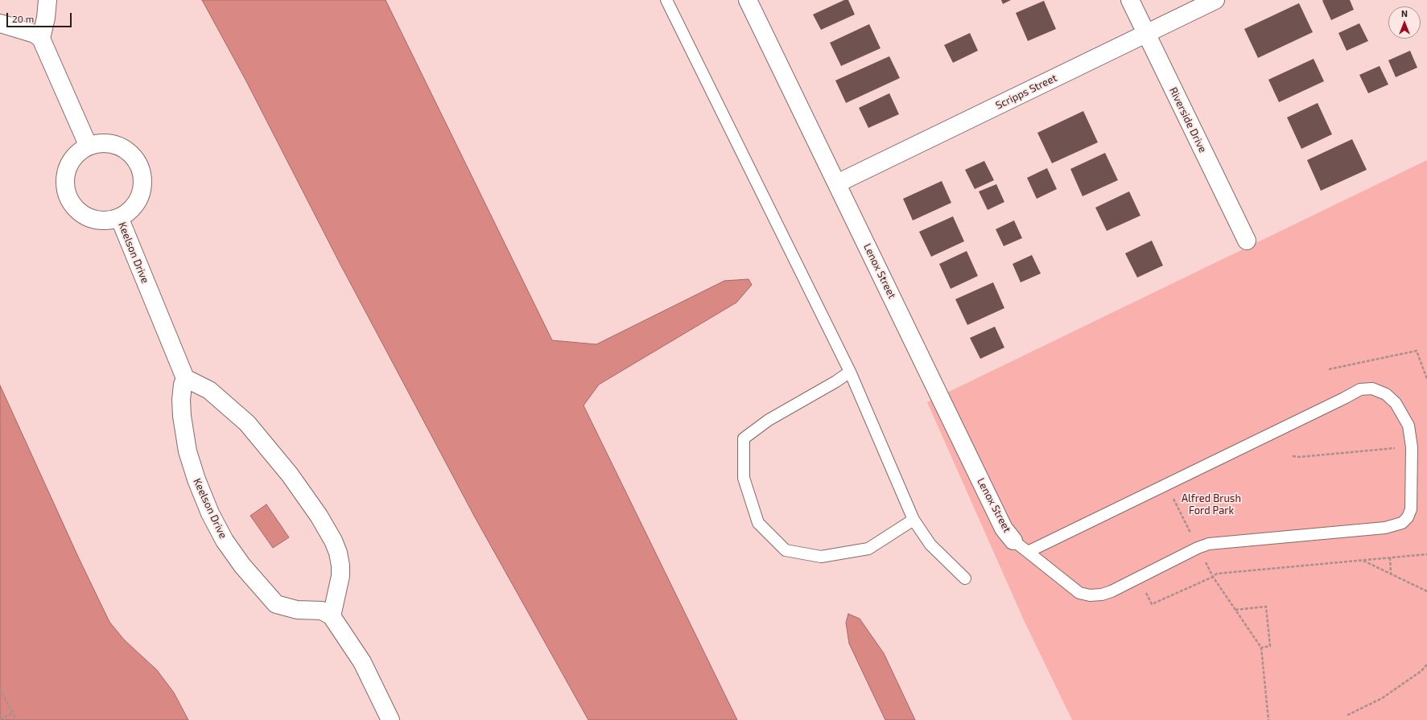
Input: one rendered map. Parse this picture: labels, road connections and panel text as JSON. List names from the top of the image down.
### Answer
{
  "streets": {
    "street": [
      "Scripps Street",
      "Riverside Drive",
      "Keelson Drive",
      "Lenox Street"
    ]
  },
  "crossings": [
    ["Scripps Street", "Riverside Drive"],
    ["Scripps Street", "Lenox Street"]
  ],
  "parks": ["Alfred Brush Ford Park"],
  "scale_bar": "20 m",
  "north": "top"
}
